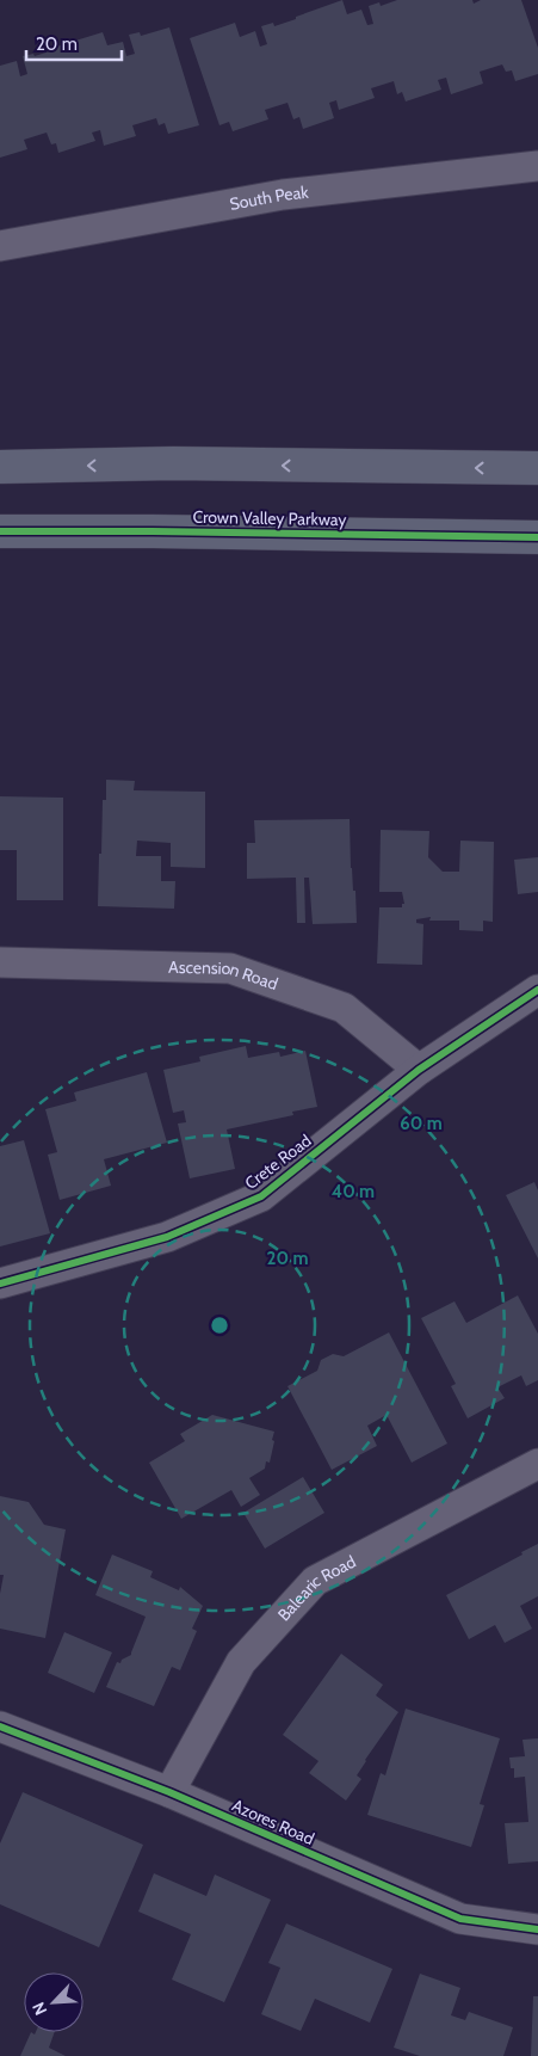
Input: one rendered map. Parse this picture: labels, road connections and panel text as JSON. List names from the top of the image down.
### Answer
{
  "streets": {
    "main road": ["Crown Valley Parkway"],
    "street": [
      "South Peak",
      "Ascension Road",
      "Crete Road",
      "Balearic Road",
      "Azores Road"
    ]
  },
  "crossings": [
    ["Ascension Road", "Crete Road"],
    ["Balearic Road", "Azores Road"]
  ],
  "scale_bar": "20 m",
  "north": "bottom left",
  "rings": ["60 m", "40 m", "20 m"]
}
